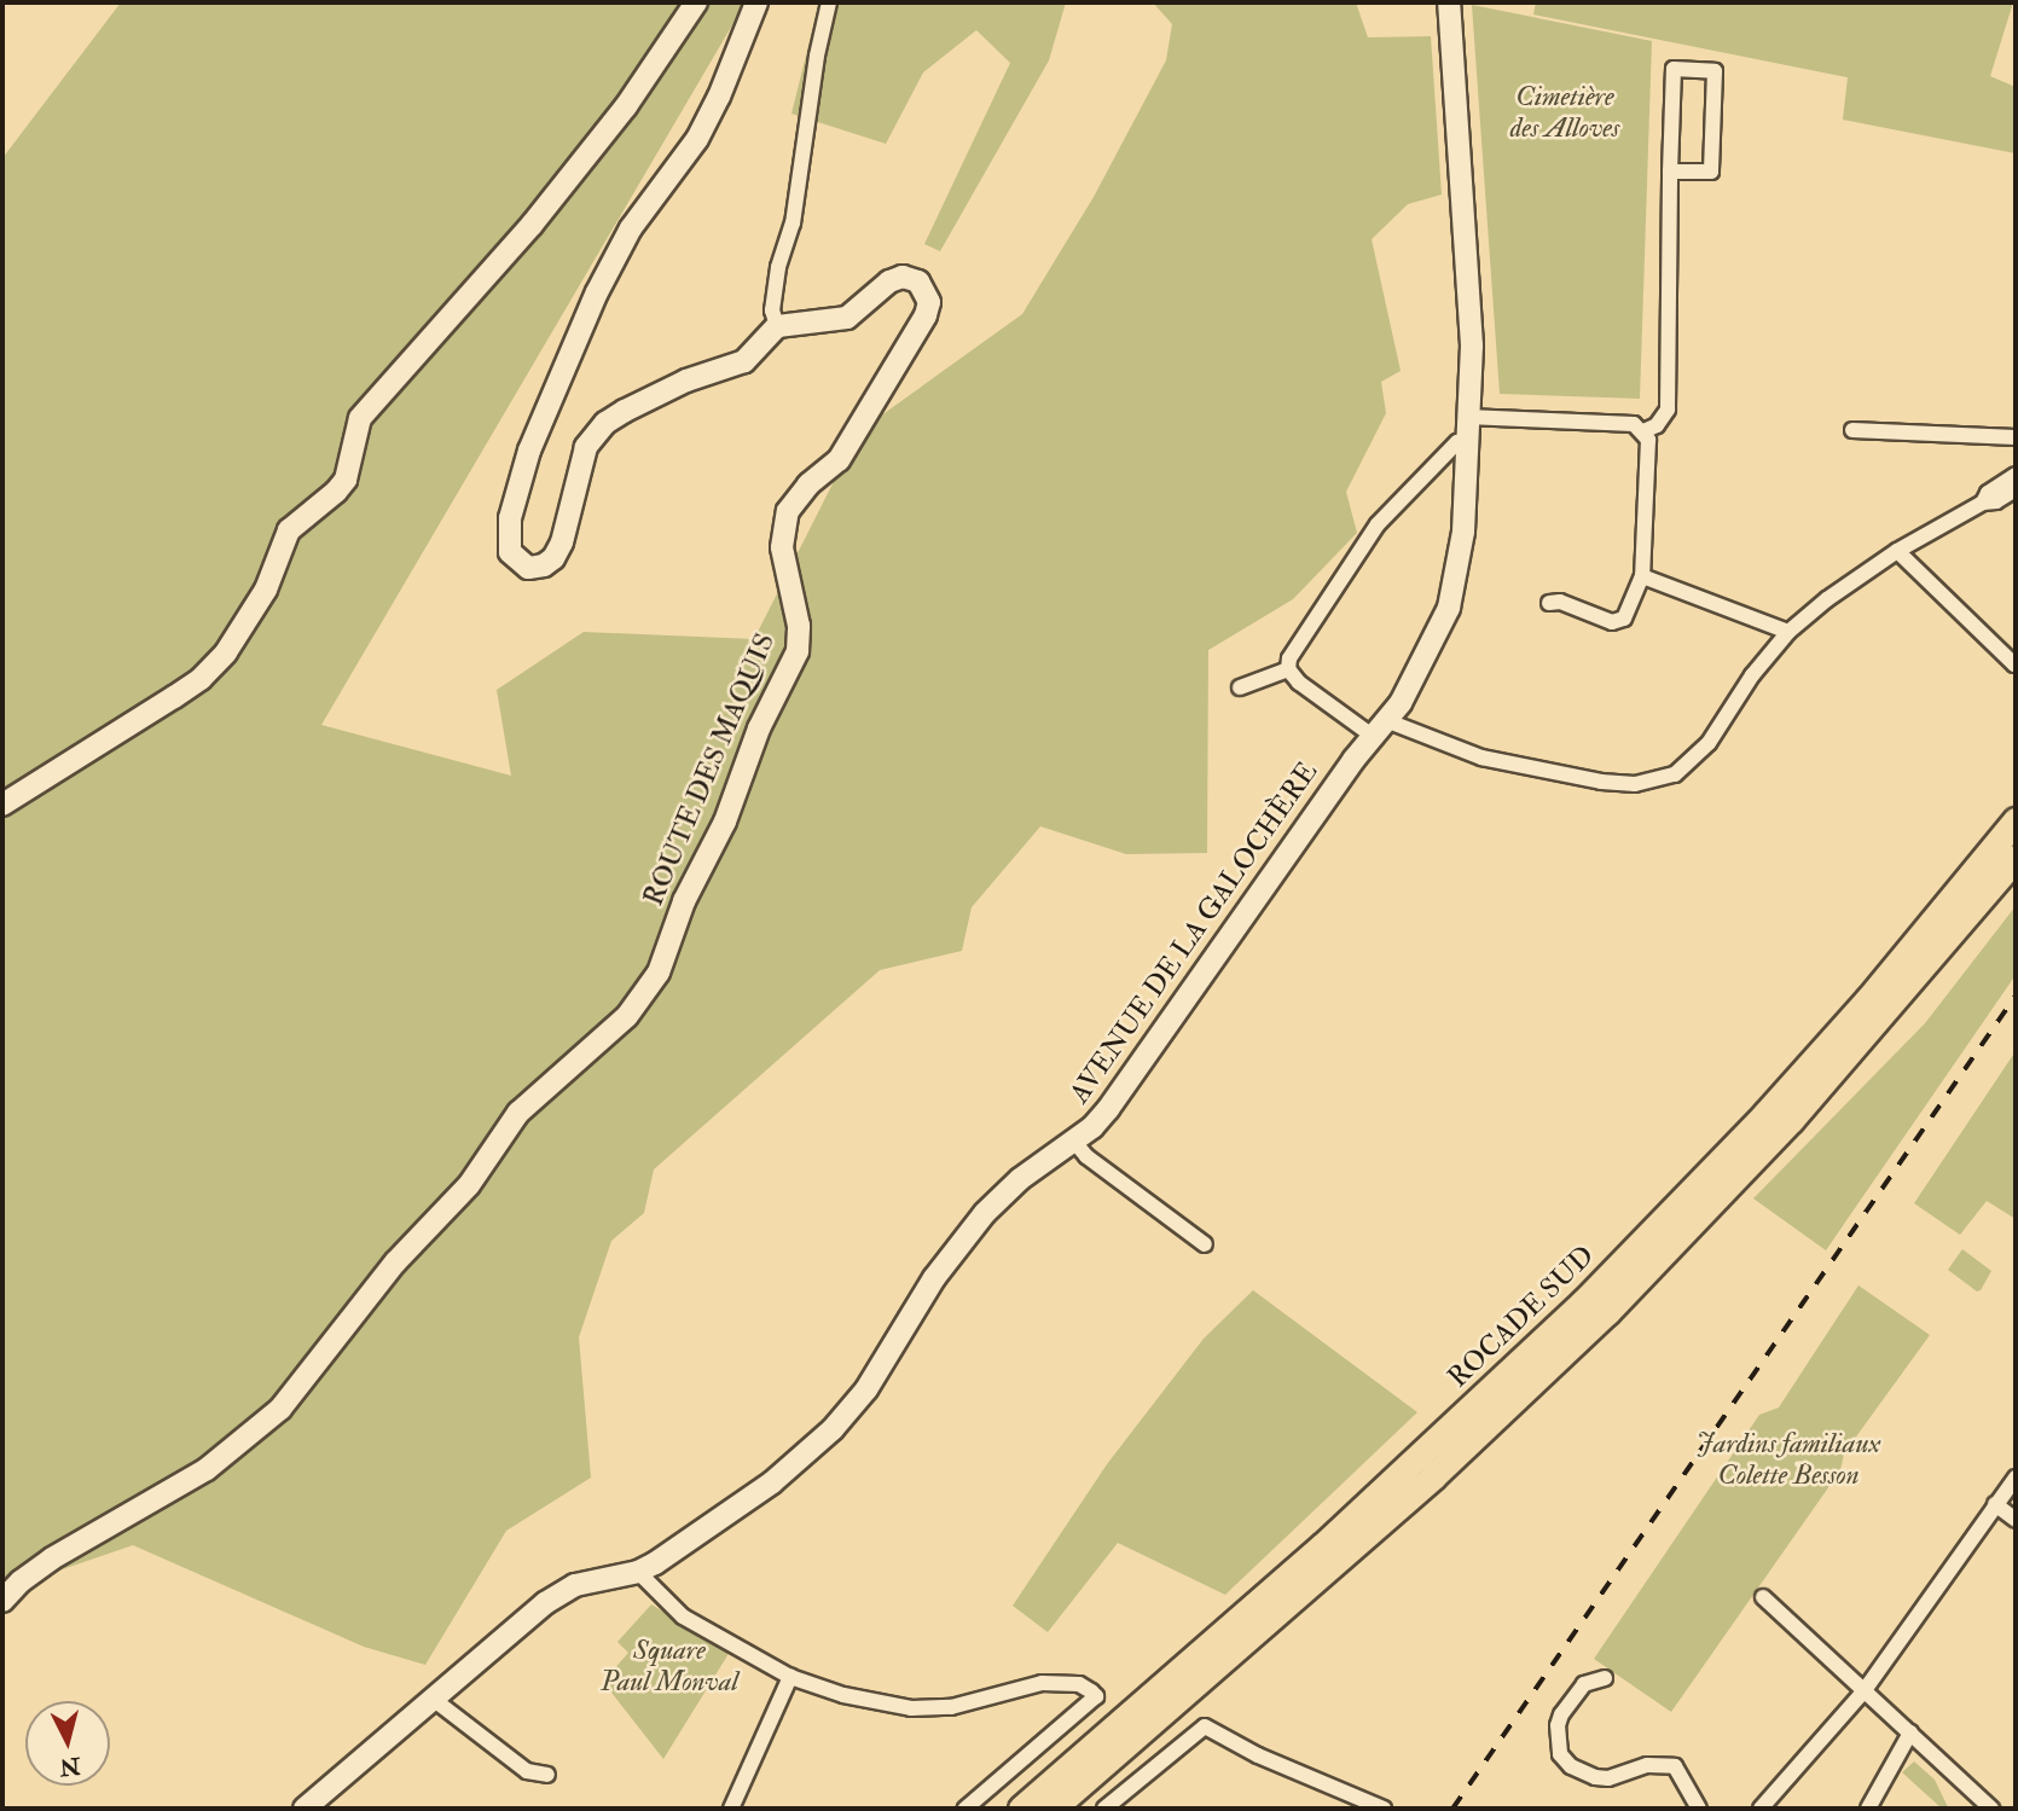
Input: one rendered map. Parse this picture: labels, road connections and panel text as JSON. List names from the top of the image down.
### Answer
{
  "streets": {
    "highway": ["ROCADE SUD"],
    "street": ["ROUTE DES MAQUIS", "AVENUE DE LA GALOCHÈRE"]
  },
  "parks": ["Cimetière des Alloves", "Jardins familiaux Colette Besson", "Square Paul Monval"],
  "north": "bottom"
}
